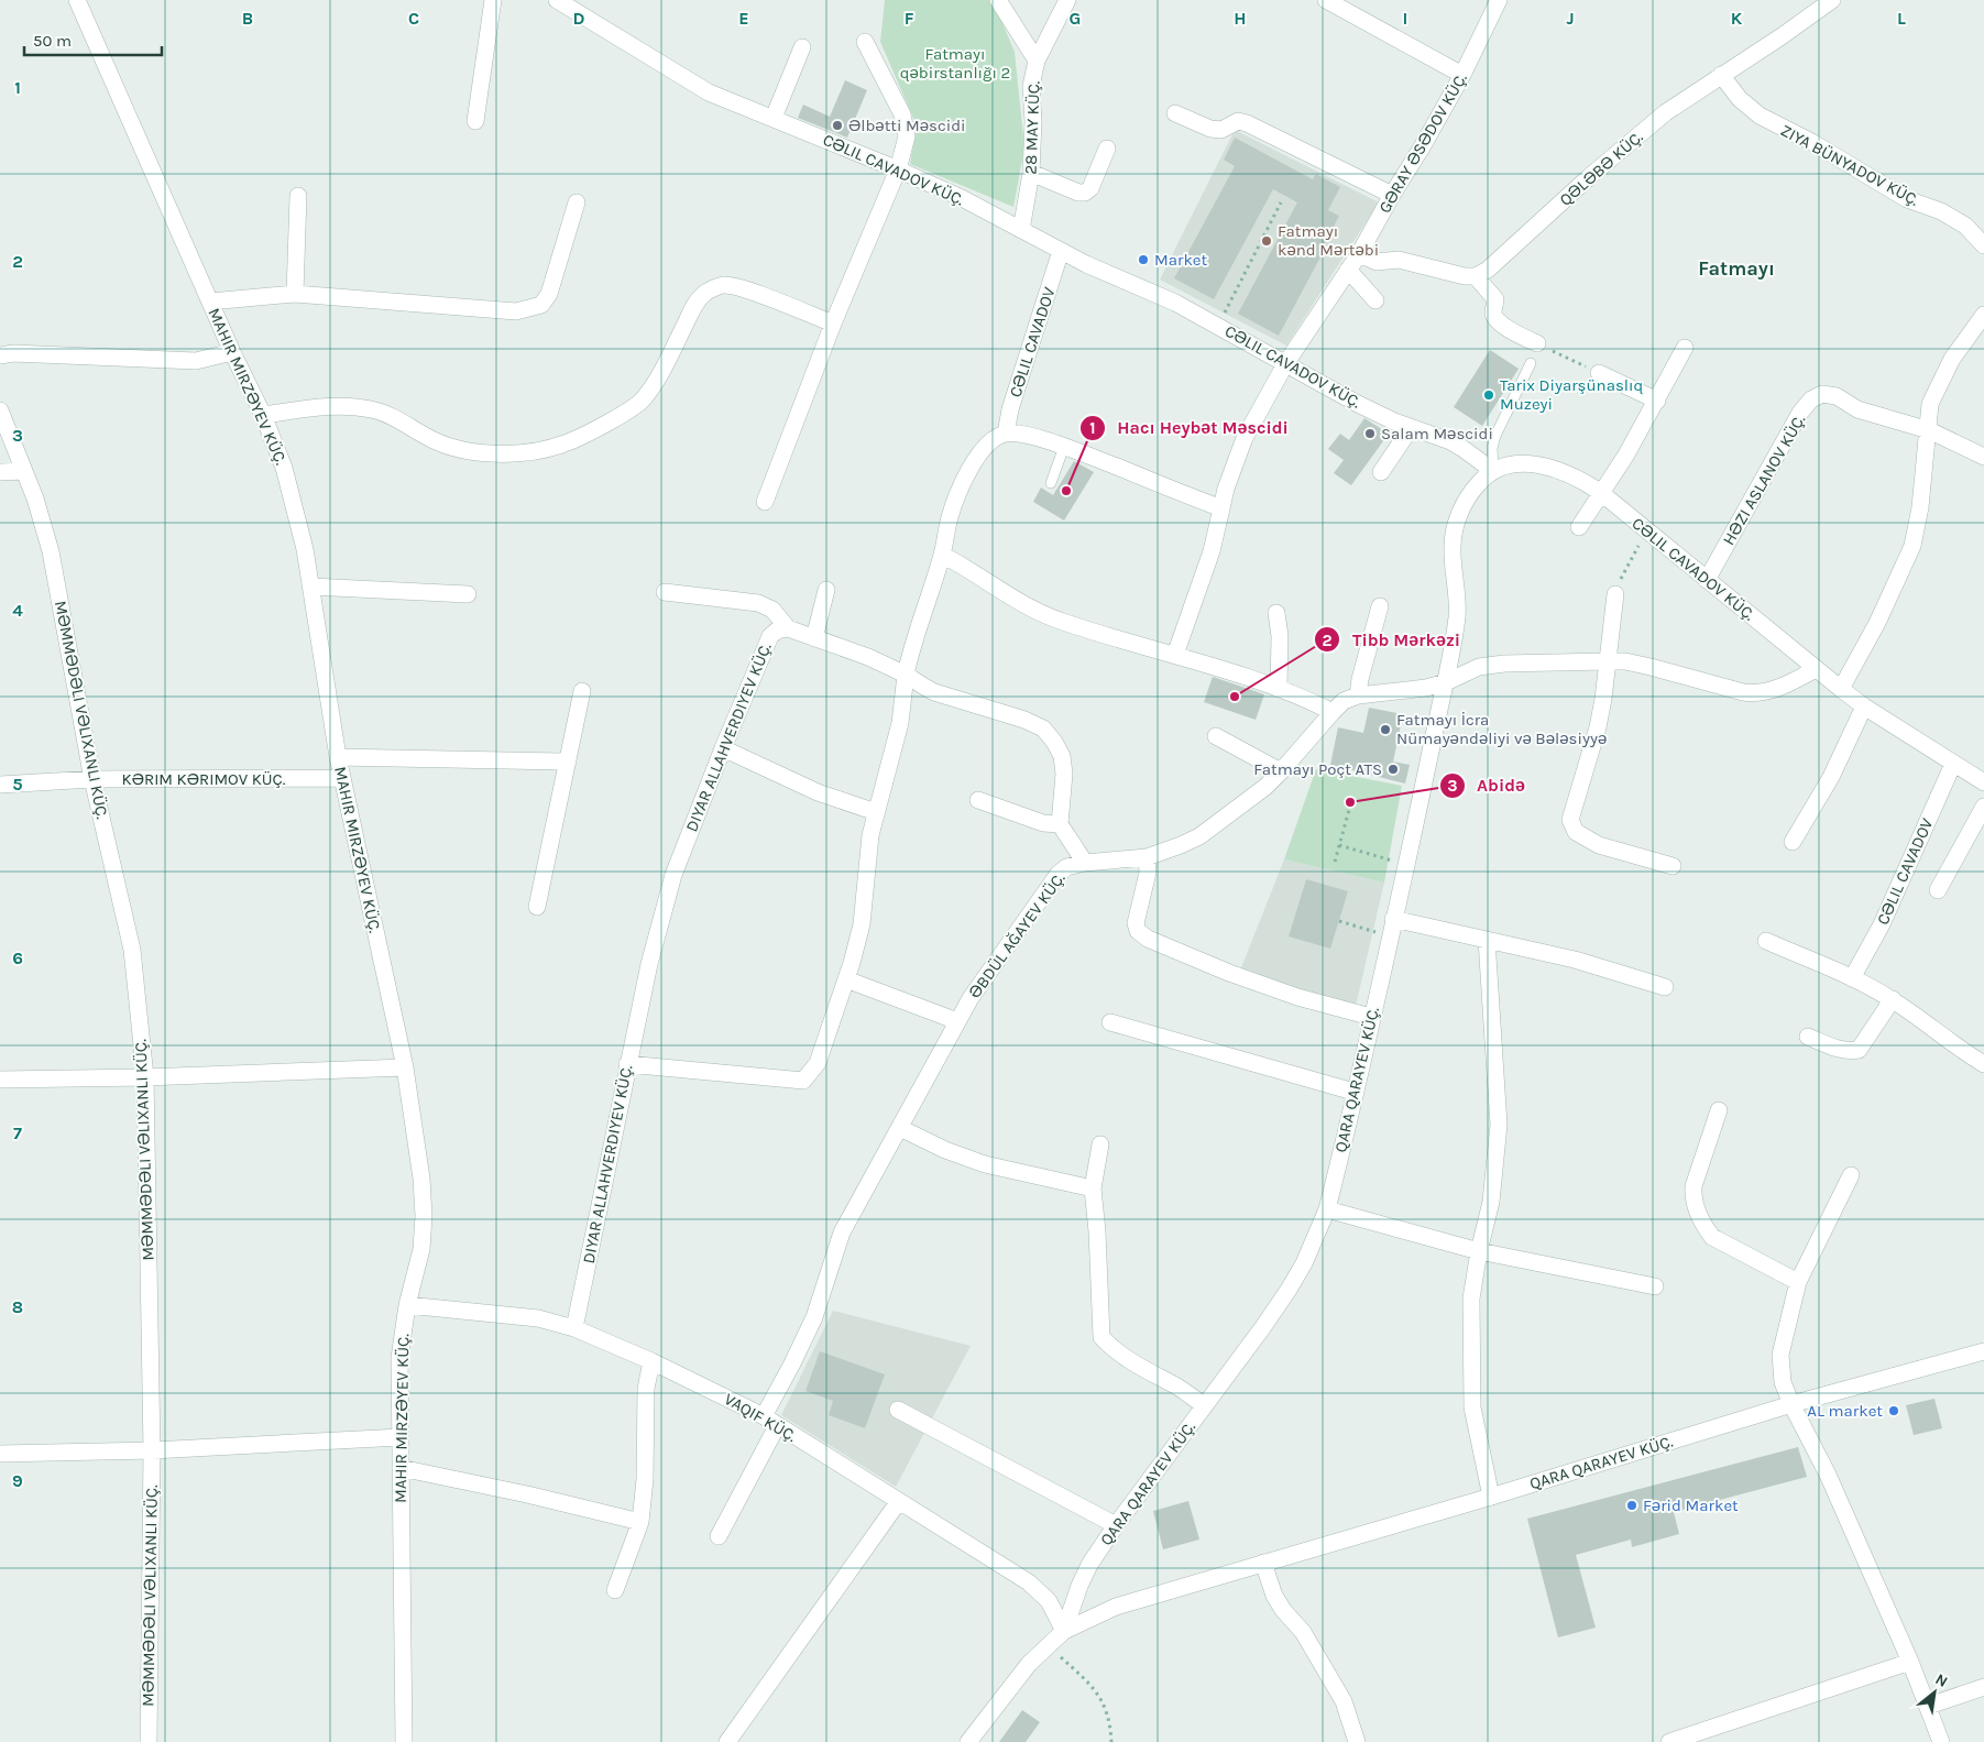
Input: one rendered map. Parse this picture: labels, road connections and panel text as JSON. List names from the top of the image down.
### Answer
{
  "streets": {
    "street": [
      "28 MAY KÜÇ.",
      "GƏRAY ƏSƏDOV KÜÇ.",
      "ZIYA BÜNYADOV KÜÇ.",
      "QƏLƏBƏ KÜÇ.",
      "CƏLIL CAVADOV KÜÇ.",
      "CƏLIL CAVADOV",
      "MAHIR MIRZƏYEV KÜÇ.",
      "HƏZI ASLANOV KÜÇ.",
      "DIYAR ALLAHVERDIYEV KÜÇ.",
      "KƏRIM KƏRIMOV KÜÇ.",
      "ƏBDÜL AĞAYEV KÜÇ.",
      "QARA QARAYEV KÜÇ.",
      "VAQIF KÜÇ."
    ]
  },
  "crossings": [
    ["28 MAY KÜÇ.", "CƏLIL CAVADOV KÜÇ."],
    ["GƏRAY ƏSƏDOV KÜÇ.", "CƏLIL CAVADOV KÜÇ."],
    ["ZIYA BÜNYADOV KÜÇ.", "QƏLƏBƏ KÜÇ."],
    ["CƏLIL CAVADOV KÜÇ.", "CƏLIL CAVADOV"],
    ["CƏLIL CAVADOV KÜÇ.", "HƏZI ASLANOV KÜÇ."],
    ["CƏLIL CAVADOV KÜÇ.", "ƏBDÜL AĞAYEV KÜÇ."],
    ["CƏLIL CAVADOV KÜÇ.", "QARA QARAYEV KÜÇ."],
    ["MAHIR MIRZƏYEV KÜÇ.", "KƏRIM KƏRIMOV KÜÇ."],
    ["MAHIR MIRZƏYEV KÜÇ.", "VAQIF KÜÇ."],
    ["DIYAR ALLAHVERDIYEV KÜÇ.", "VAQIF KÜÇ."],
    ["ƏBDÜL AĞAYEV KÜÇ.", "QARA QARAYEV KÜÇ."],
    ["ƏBDÜL AĞAYEV KÜÇ.", "VAQIF KÜÇ."],
    ["QARA QARAYEV KÜÇ.", "VAQIF KÜÇ."]
  ],
  "districts": ["Fatmayı"],
  "parks": ["Fatmayı qəbirstanlığı 2"],
  "places": [
    "Əlbətti Məscidi",
    "Fatmayı kənd Mərtəbi",
    "Market",
    "Tarix Diyarşünaslıq Muzeyi",
    "Salam Məscidi",
    "Hacı Heybət Məscidi",
    "Tibb Mərkəzi",
    "Fatmayı İcra Nümayəndəliyi və Bələsiyyə",
    "Fatmayı Poçt ATS",
    "Abidə",
    "AL market",
    "Fərid Market"
  ],
  "scale_bar": "50 m",
  "north": "top right",
  "grid": {
    "columns": [
      "B",
      "C",
      "D",
      "E",
      "F",
      "G",
      "H",
      "I",
      "J",
      "K",
      "L"
    ],
    "rows": [
      "1",
      "2",
      "3",
      "4",
      "5",
      "6",
      "7",
      "8",
      "9"
    ]
  }
}
